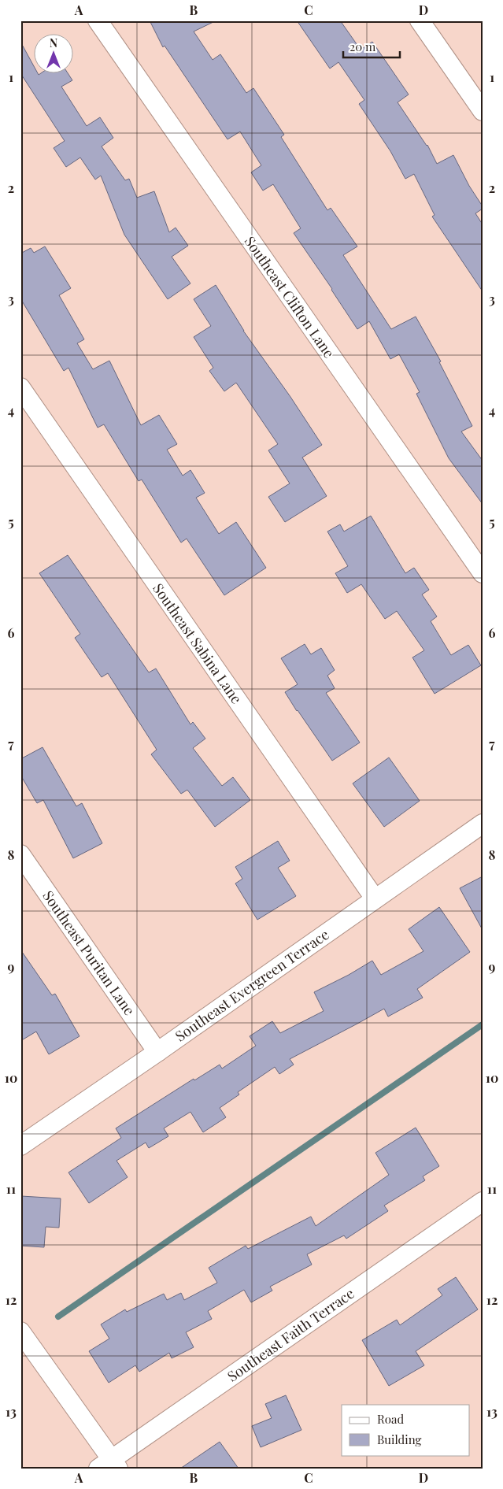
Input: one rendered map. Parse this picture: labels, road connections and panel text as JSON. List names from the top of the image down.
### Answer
{
  "streets": {
    "street": [
      "Southeast Clifton Lane",
      "Southeast Sabina Lane",
      "Southeast Puritan Lane",
      "Southeast Evergreen Terrace",
      "Southeast Faith Terrace"
    ]
  },
  "crossings": [
    ["Southeast Sabina Lane", "Southeast Evergreen Terrace"],
    ["Southeast Puritan Lane", "Southeast Evergreen Terrace"]
  ],
  "legend": ["Road", "Building"],
  "scale_bar": "20 m",
  "north": "top",
  "grid": {
    "columns": [
      "A",
      "B",
      "C",
      "D"
    ],
    "rows": [
      "1",
      "2",
      "3",
      "4",
      "5",
      "6",
      "7",
      "8",
      "9",
      "10",
      "11",
      "12",
      "13"
    ]
  }
}
